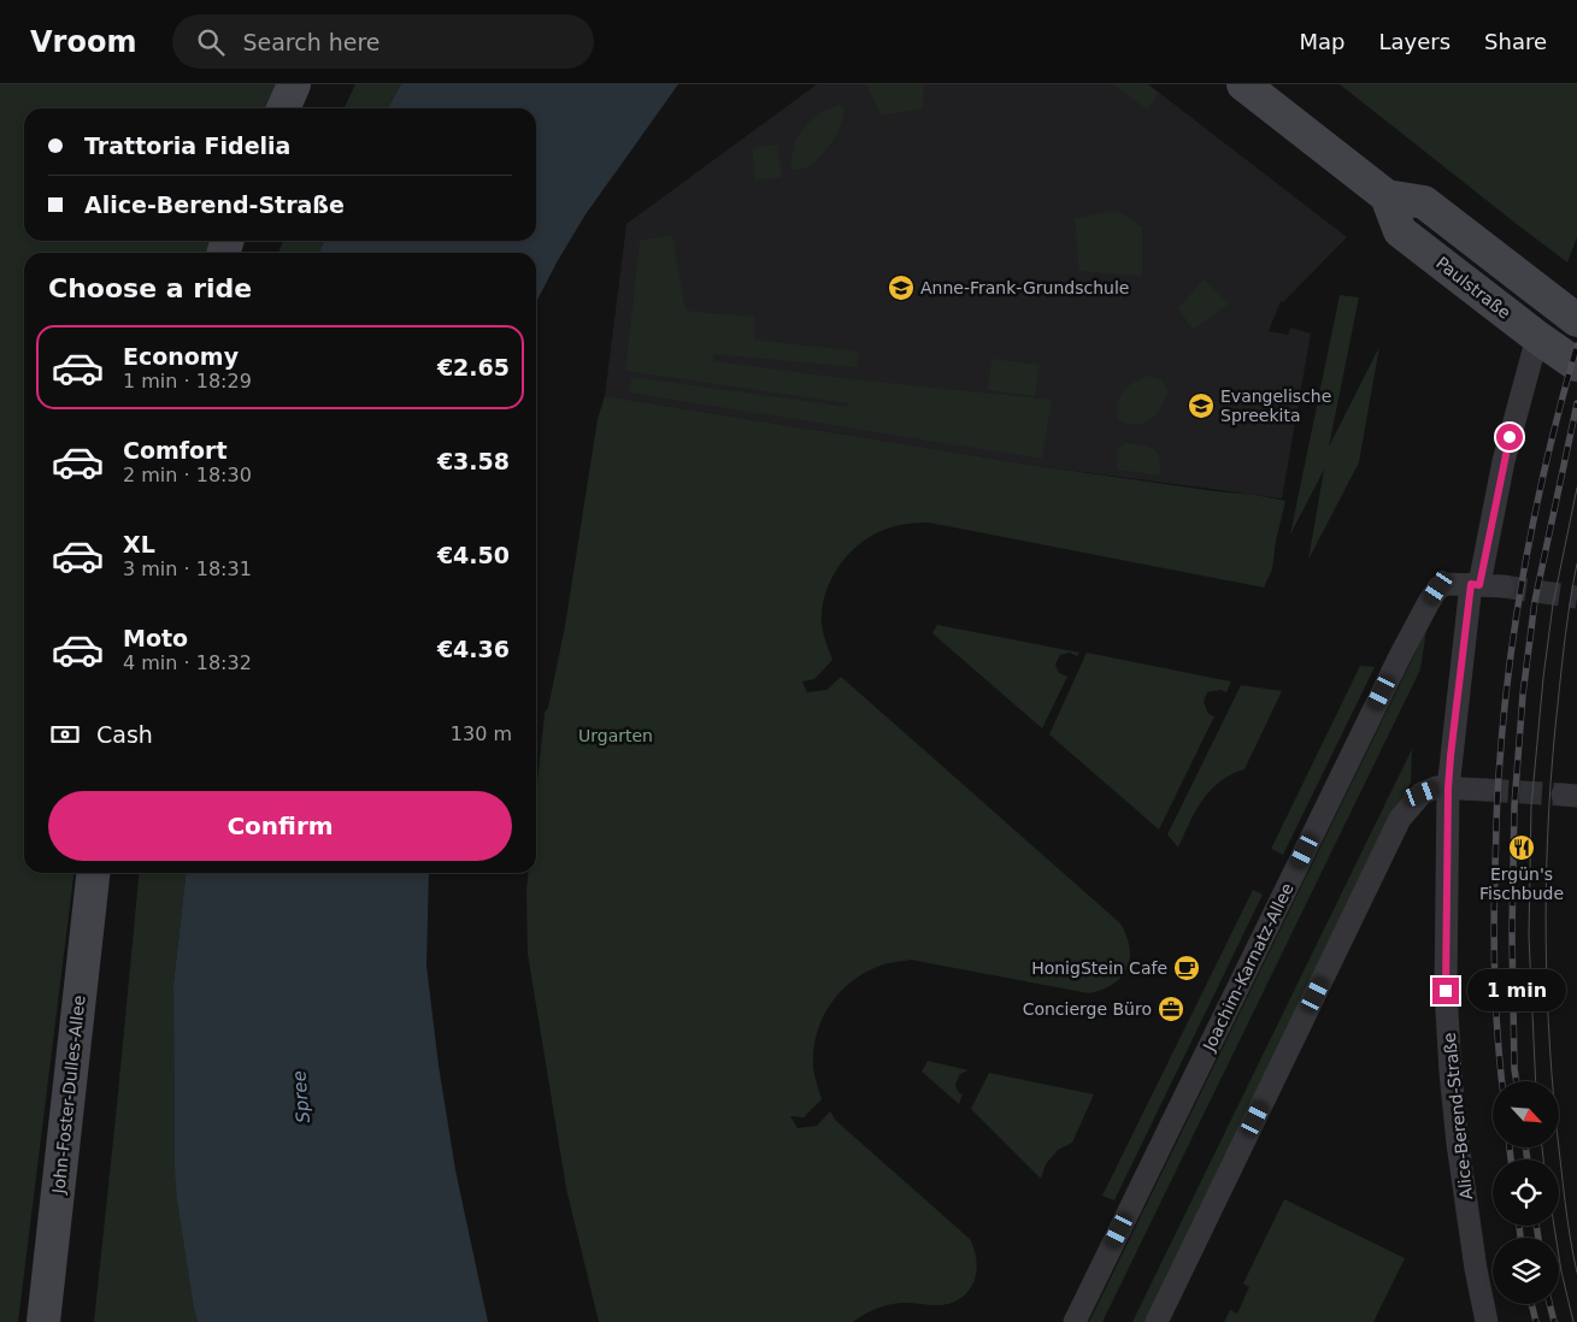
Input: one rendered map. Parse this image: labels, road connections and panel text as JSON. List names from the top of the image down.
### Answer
{
  "streets": {
    "street": [
      "Paulstraße",
      "Joachim-Karnatz-Allee",
      "John-Foster-Dulles-Allee",
      "Alice-Berend-Straße"
    ]
  },
  "crossings": [
    ["Joachim-Karnatz-Allee", "Alice-Berend-Straße"]
  ],
  "water": ["Spree"],
  "parks": ["Urgarten"],
  "places": {
    "school or university": ["Anne-Frank-Grundschule", "Evangelische Spreekita"],
    "restaurant": ["Ergün's Fischbude"],
    "cafe": ["HonigStein Cafe"],
    "office": ["Concierge Büro"]
  },
  "north": "bottom right",
  "page": {
    "header": "Vroom",
    "search": "Search here",
    "nav": ["Map", "Layers", "Share"],
    "banner": ["Trattoria Fidelia", "Alice-Berend-Straße"],
    "heading": "Choose a ride",
    "list": [
      {
        "name": "Economy",
        "note": "1 min · 18:29",
        "value": "€2.65"
      },
      {
        "name": "Comfort",
        "note": "2 min · 18:30",
        "value": "€3.58"
      },
      {
        "name": "XL",
        "note": "3 min · 18:31",
        "value": "€4.50"
      },
      {
        "name": "Moto",
        "note": "4 min · 18:32",
        "value": "€4.36"
      }
    ],
    "pay": ["Cash", "130 m"],
    "buttons": "Confirm",
    "bubble": "1 min"
  }
}
